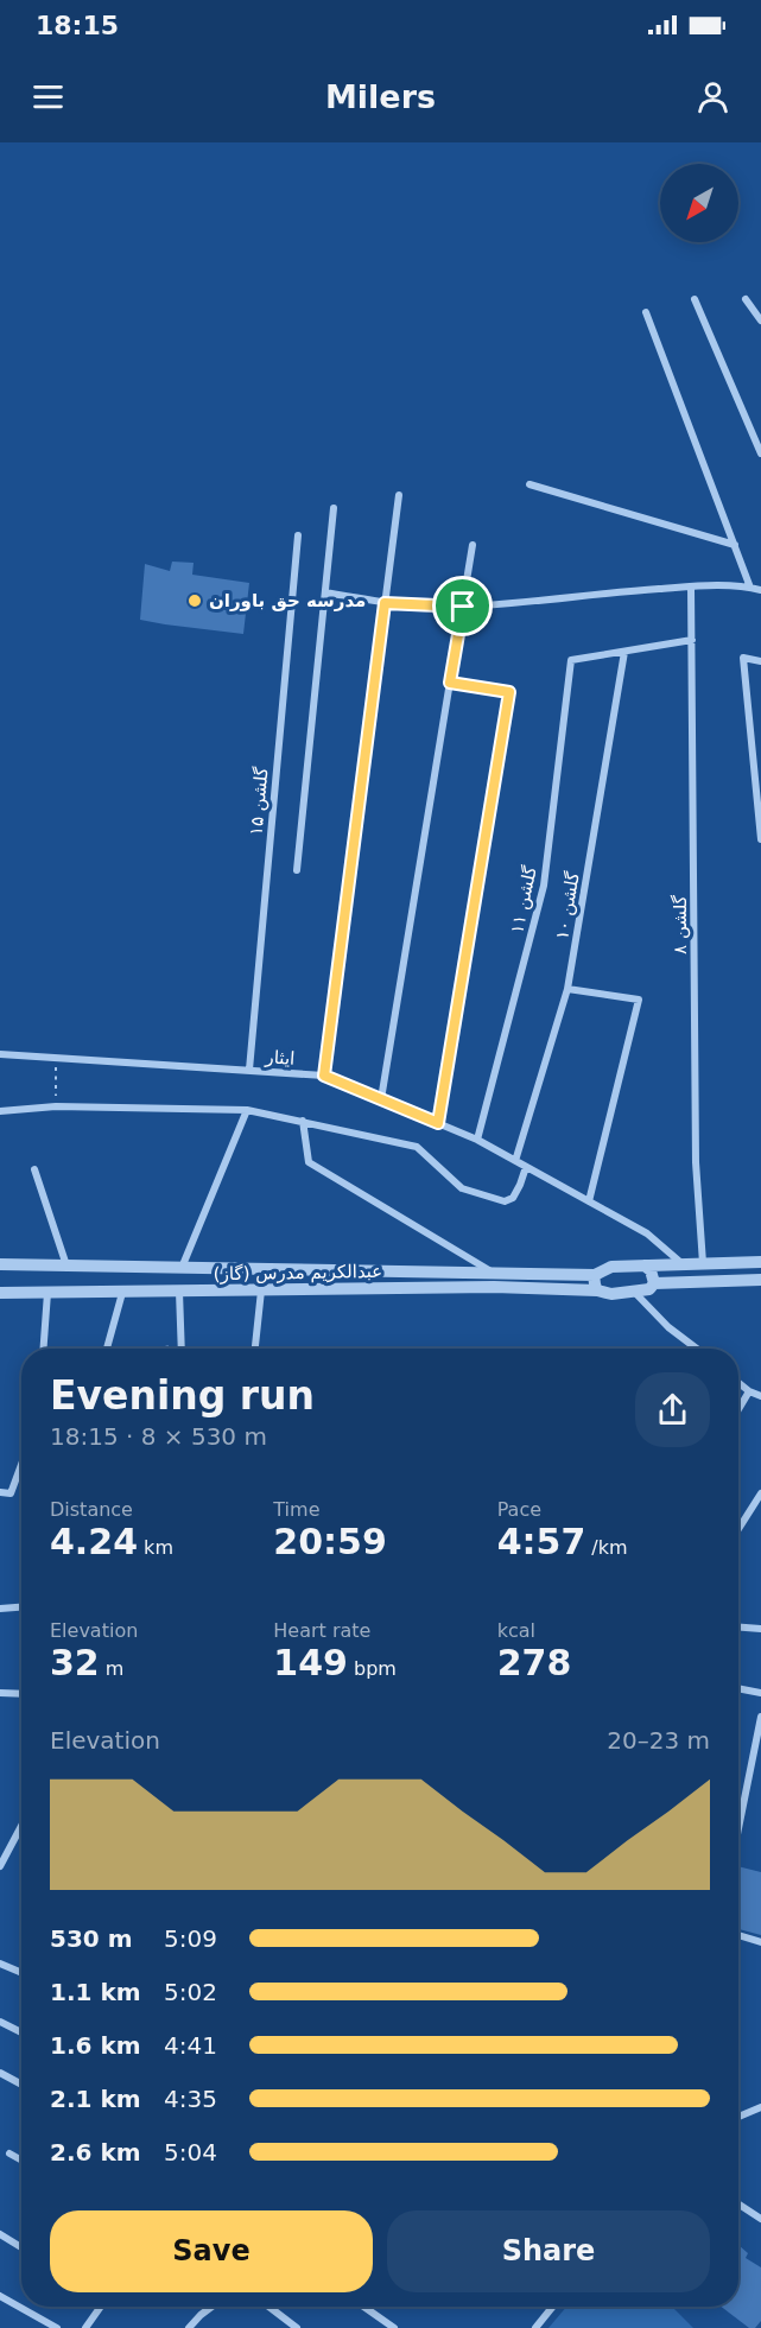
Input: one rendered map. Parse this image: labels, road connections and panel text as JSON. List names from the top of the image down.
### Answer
{
  "streets": {
    "street": [
      "گلشن ۱۵",
      "گلشن ۱۱",
      "گلشن ۱۰",
      "گلشن ۸",
      "ایثار",
      "عبدالکریم مدرس (گاز)"
    ]
  },
  "crossings": [
    ["گلشن ۱۵", "ایثار"],
    ["گلشن ۱۱", "گلشن ۱۰"],
    ["گلشن ۱۱", "ایثار"],
    ["گلشن ۱۰", "ایثار"]
  ],
  "places": ["مدرسه حق باوران"],
  "north": "bottom left",
  "page": {
    "status": "18:15",
    "header": "Milers",
    "heading": ["Evening run", "18:15 · 8 × 530 m"],
    "stats": [
      ["Distance", "4.24 km"],
      ["Time", "20:59"],
      ["Pace", "4:57 /km"],
      ["Elevation", "32 m"],
      ["Heart rate", "149 bpm"],
      ["kcal", "278"]
    ],
    "chart": ["Elevation", "20–23 m"],
    "list": [
      {
        "name": "530 m",
        "note": "5:09"
      },
      {
        "name": "1.1 km",
        "note": "5:02"
      },
      {
        "name": "1.6 km",
        "note": "4:41"
      },
      {
        "name": "2.1 km",
        "note": "4:35"
      },
      {
        "name": "2.6 km",
        "note": "5:04"
      }
    ],
    "buttons": ["Save", "Share"]
  }
}
